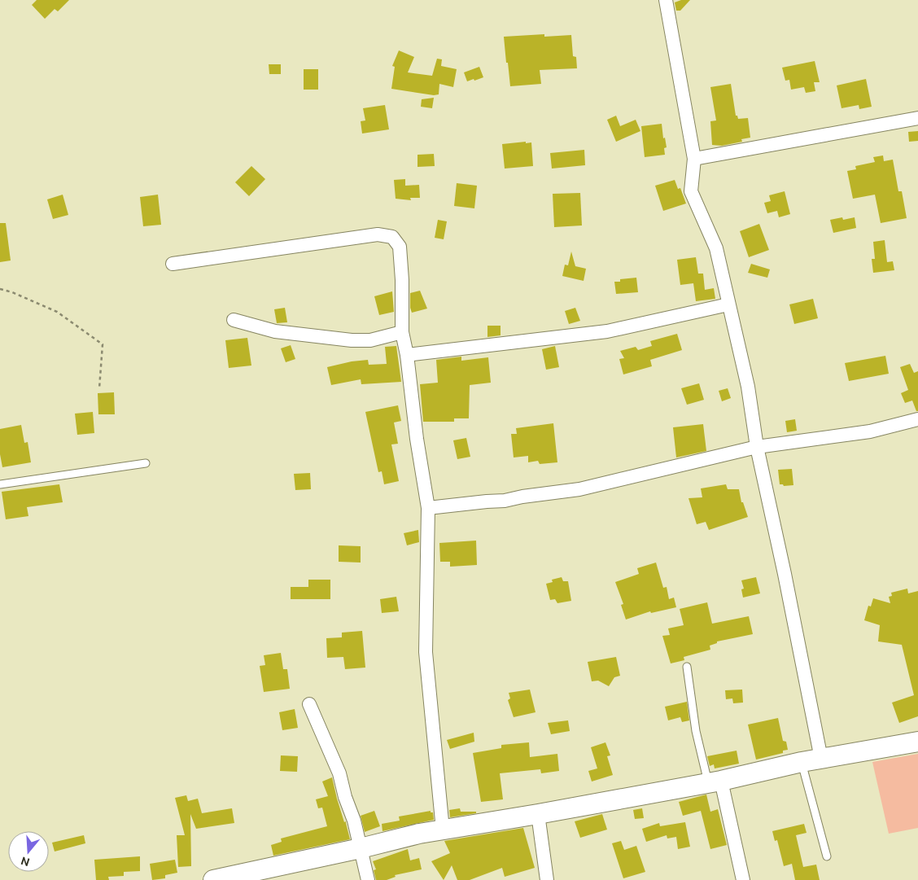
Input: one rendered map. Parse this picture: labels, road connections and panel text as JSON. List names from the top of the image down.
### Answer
{
  "north": "bottom"
}
